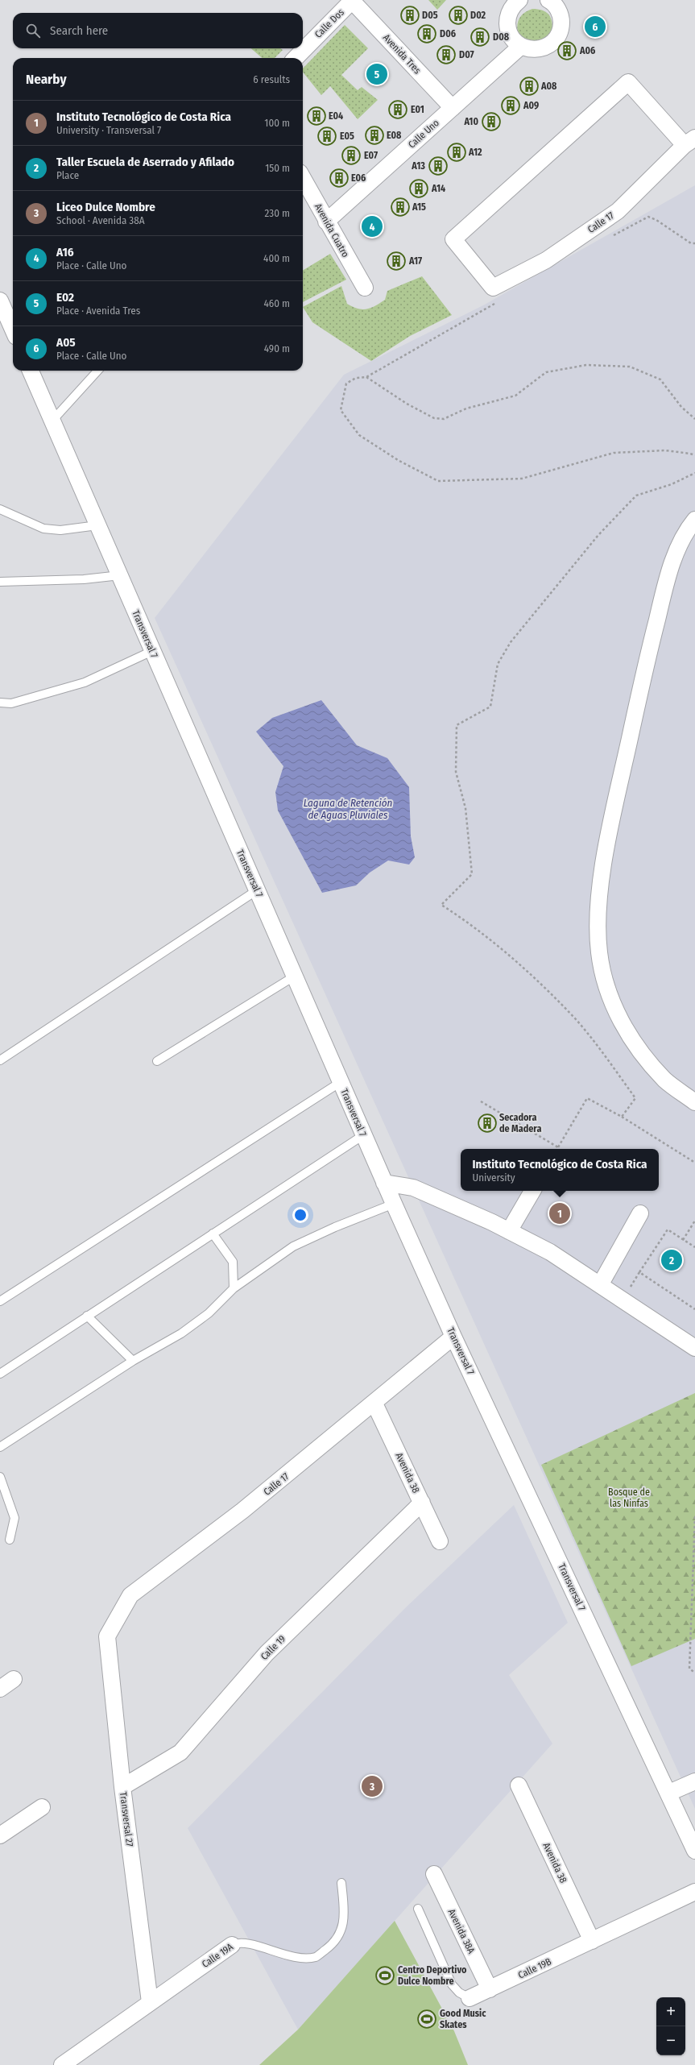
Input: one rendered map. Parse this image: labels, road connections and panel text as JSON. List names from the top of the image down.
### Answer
{
  "streets": {
    "street": [
      "Calle Dos",
      "Avenida Tres",
      "Calle Uno",
      "Calle 17",
      "Avenida Cuatro",
      "Transversal 7",
      "Avenida 38",
      "Calle 19",
      "Transversal 27",
      "Avenida 38A",
      "Calle 19A",
      "Calle 19B"
    ]
  },
  "crossings": [
    ["Calle Dos", "Avenida Tres"],
    ["Avenida Tres", "Calle Uno"],
    ["Calle Uno", "Avenida Cuatro"],
    ["Calle 17", "Transversal 7"],
    ["Calle 17", "Avenida 38"],
    ["Calle 17", "Transversal 27"],
    ["Avenida 38", "Calle 19"],
    ["Avenida 38", "Calle 19B"],
    ["Calle 19", "Transversal 27"],
    ["Transversal 27", "Calle 19A"],
    ["Avenida 38A", "Calle 19B"]
  ],
  "water": ["Laguna de Retención de Aguas Pluviales"],
  "parks": ["Bosque de las Ninfas"],
  "places": {
    "building": [
      "D05",
      "D02",
      "D06",
      "D08",
      "A06",
      "D07",
      "A08",
      "A09",
      "E01",
      "E04",
      "A10",
      "E08",
      "E05",
      "A12",
      "E07",
      "A13",
      "E06",
      "A14",
      "A15",
      "A17",
      "Secadora de Madera"
    ],
    "sports": ["Centro Deportivo Dulce Nombre", "Good Music Skates"]
  },
  "page": {
    "search": "Search here",
    "pins": [
      "6",
      "5",
      "4",
      "1",
      "2",
      "3"
    ],
    "heading": ["Nearby", "6 results"],
    "list": [
      {
        "mark": "1",
        "name": "Instituto Tecnológico de Costa Rica",
        "note": "University · Transversal 7",
        "value": "100 m"
      },
      {
        "mark": "2",
        "name": "Taller Escuela de Aserrado y Afilado",
        "note": "Place",
        "value": "150 m"
      },
      {
        "mark": "3",
        "name": "Liceo Dulce Nombre",
        "note": "School · Avenida 38A",
        "value": "230 m"
      },
      {
        "mark": "4",
        "name": "A16",
        "note": "Place · Calle Uno",
        "value": "400 m"
      },
      {
        "mark": "5",
        "name": "E02",
        "note": "Place · Avenida Tres",
        "value": "460 m"
      },
      {
        "mark": "6",
        "name": "A05",
        "note": "Place · Calle Uno",
        "value": "490 m"
      }
    ],
    "popup": ["Instituto Tecnológico de Costa Rica", "University"],
    "map_buttons": ["+", "−"]
  }
}
